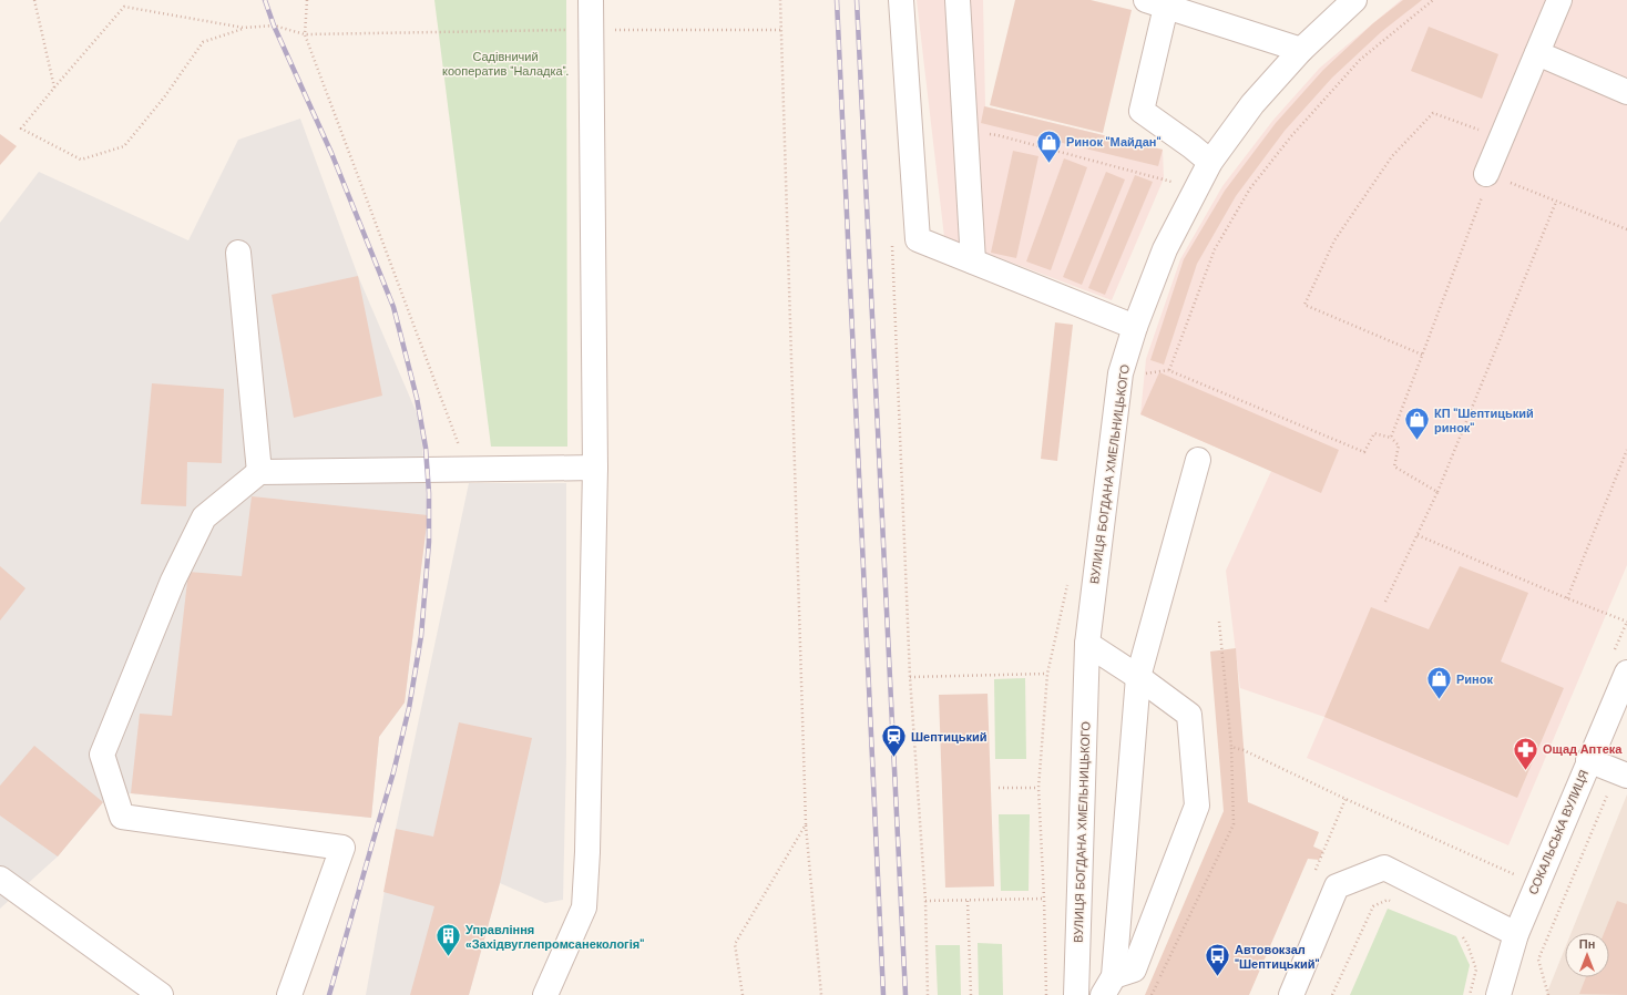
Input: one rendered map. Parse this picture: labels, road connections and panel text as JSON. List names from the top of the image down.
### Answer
{
  "streets": {
    "street": ["ВУЛИЦЯ БОГДАНА ХМЕЛЬНИЦЬКОГО", "СОКАЛЬСЬКА ВУЛИЦЯ"]
  },
  "parks": ["Садівничий кооператив \"Наладка\"."],
  "places": {
    "shop": ["Ринок \"Майдан\"", "КП \"Шептицький ринок\"", "Ринок"],
    "station": ["Шептицький"],
    "pharmacy": ["Ощад Аптека"],
    "building": ["Управління «Західвуглепромсанекологія\""],
    "bus stop": ["Автовокзал \"Шептицький\""]
  },
  "north": "top"
}
